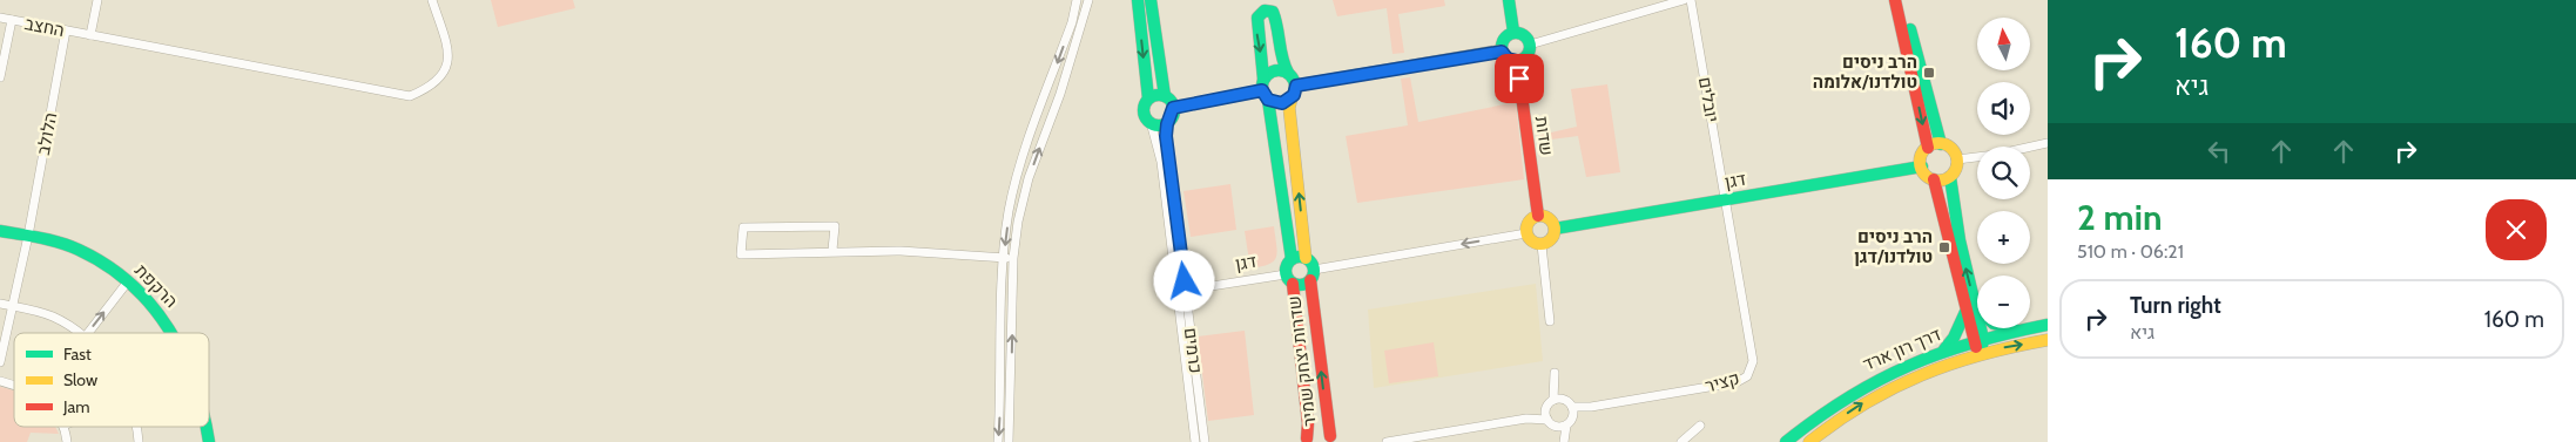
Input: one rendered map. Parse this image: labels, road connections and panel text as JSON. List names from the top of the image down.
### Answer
{
  "streets": {
    "street": [
      "החצב",
      "יובלים",
      "הלולב",
      "שדות",
      "דגן",
      "הרקפת",
      "דרך רון ארד",
      "כרמים",
      "שדרות יצחק שמיר",
      "קציר"
    ]
  },
  "crossings": [
    ["החצב", "הלולב"],
    ["יובלים", "דגן"],
    ["יובלים", "קציר"],
    ["הלולב", "הרקפת"],
    ["שדות", "דגן"],
    ["דגן", "כרמים"],
    ["דגן", "שדרות יצחק שמיר"],
    ["דגן", "קציר"]
  ],
  "places": {
    "transit": ["הרב ניסים טולדנו/אלומה", "הרב ניסים טולדנו/דגן"]
  },
  "legend": ["Fast", "Slow", "Jam"],
  "north": "top",
  "page": {
    "turn": ["160 m", "גיא"],
    "map_buttons": ["+", "−"],
    "heading": ["2 min", "510 m · 06:21"],
    "list": [
      {
        "name": "Turn right",
        "note": "גיא",
        "value": "160 m"
      }
    ]
  }
}
